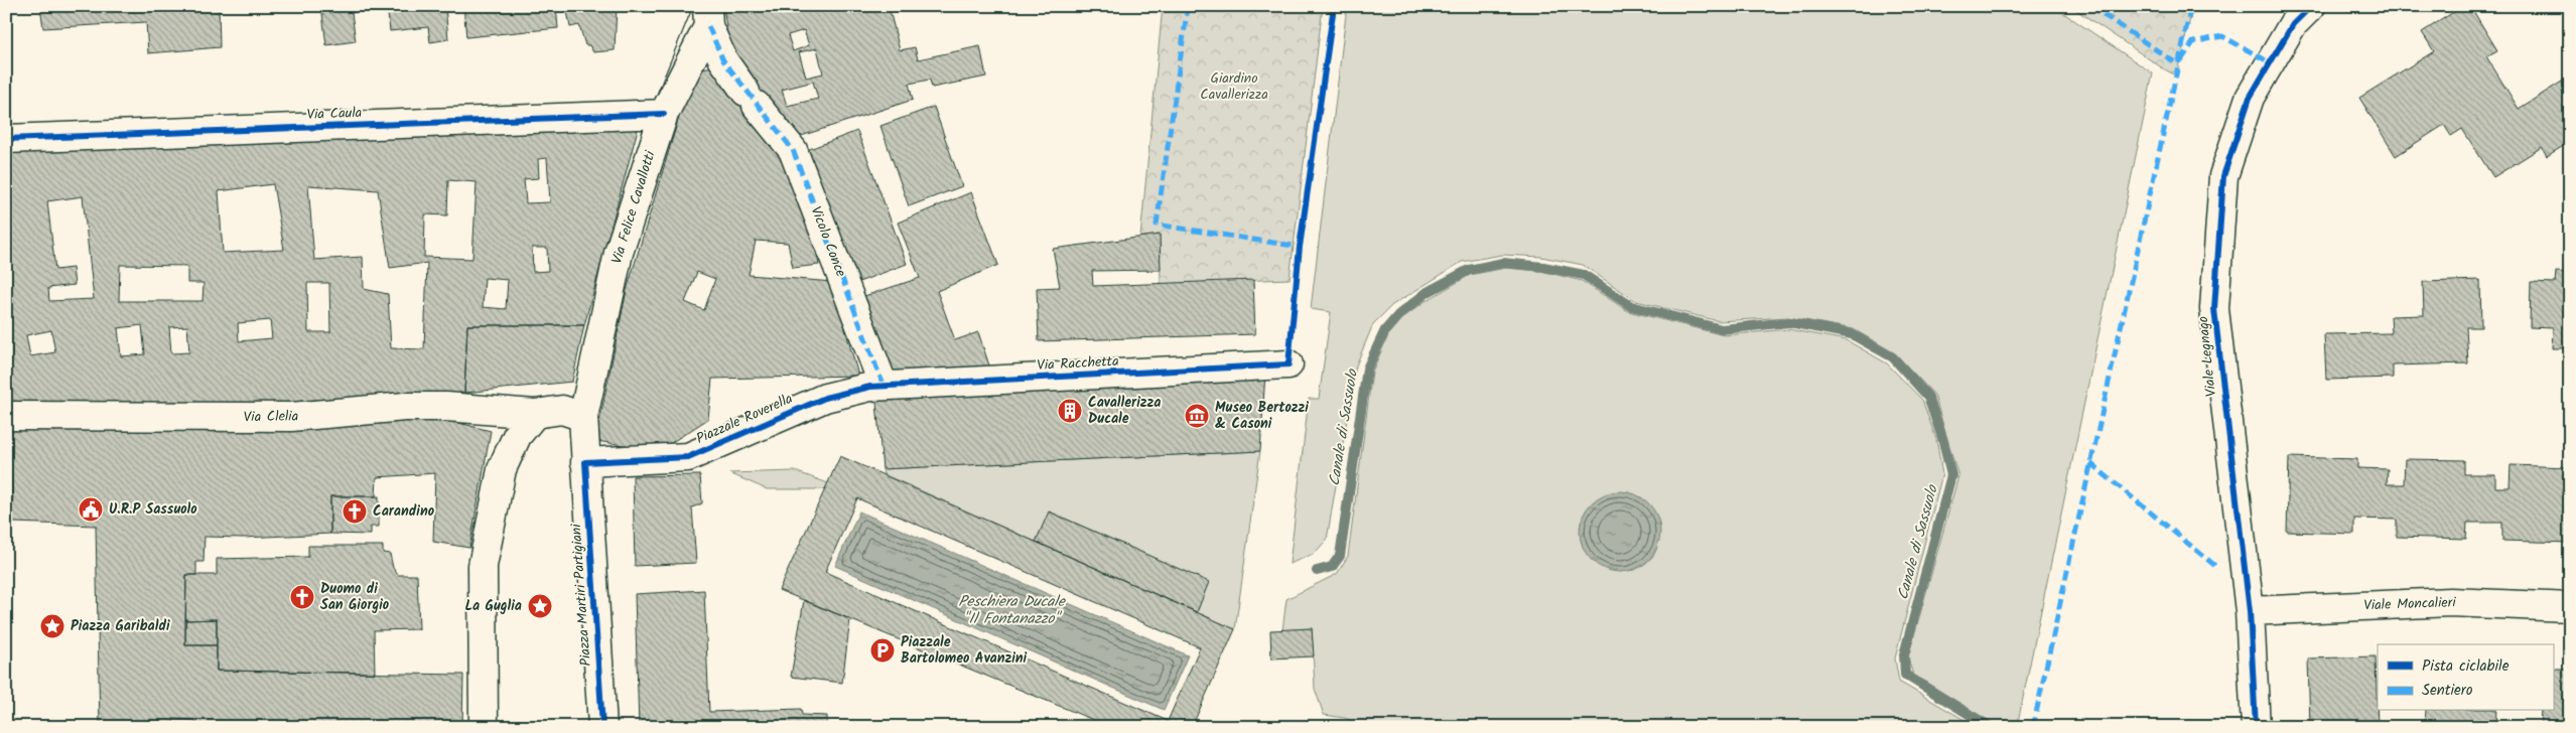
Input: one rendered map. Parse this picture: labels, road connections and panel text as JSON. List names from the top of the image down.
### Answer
{
  "streets": {
    "street": [
      "Via Caula",
      "Via Felice Cavallotti",
      "Vicolo Conce",
      "Viale Legnago",
      "Via Racchetta",
      "Via Clelia",
      "Piazzale Roverella",
      "Piazza Martiri Partigiani",
      "Viale Moncalieri"
    ]
  },
  "crossings": [
    ["Via Caula", "Via Felice Cavallotti"],
    ["Via Felice Cavallotti", "Vicolo Conce"],
    ["Via Felice Cavallotti", "Piazza Martiri Partigiani"],
    ["Vicolo Conce", "Via Racchetta"],
    ["Vicolo Conce", "Piazzale Roverella"],
    ["Viale Legnago", "Viale Moncalieri"],
    ["Via Racchetta", "Piazzale Roverella"],
    ["Piazzale Roverella", "Piazza Martiri Partigiani"]
  ],
  "water": ["Canale di Sassuolo", "Peschiera Ducale \"Il Fontanazzo\""],
  "parks": ["Giardino Cavallerizza"],
  "places": {
    "building": ["Cavallerizza Ducale"],
    "museum": ["Museo Bertozzi & Casoni"],
    "public building": ["U.R.P Sassuolo"],
    "church": ["Carandino", "Duomo di San Giorgio"],
    "place": ["La Guglia", "Piazza Garibaldi"],
    "parking": ["Piazzale Bartolomeo Avanzini"]
  },
  "legend": ["Pista ciclabile", "Sentiero"]
}
